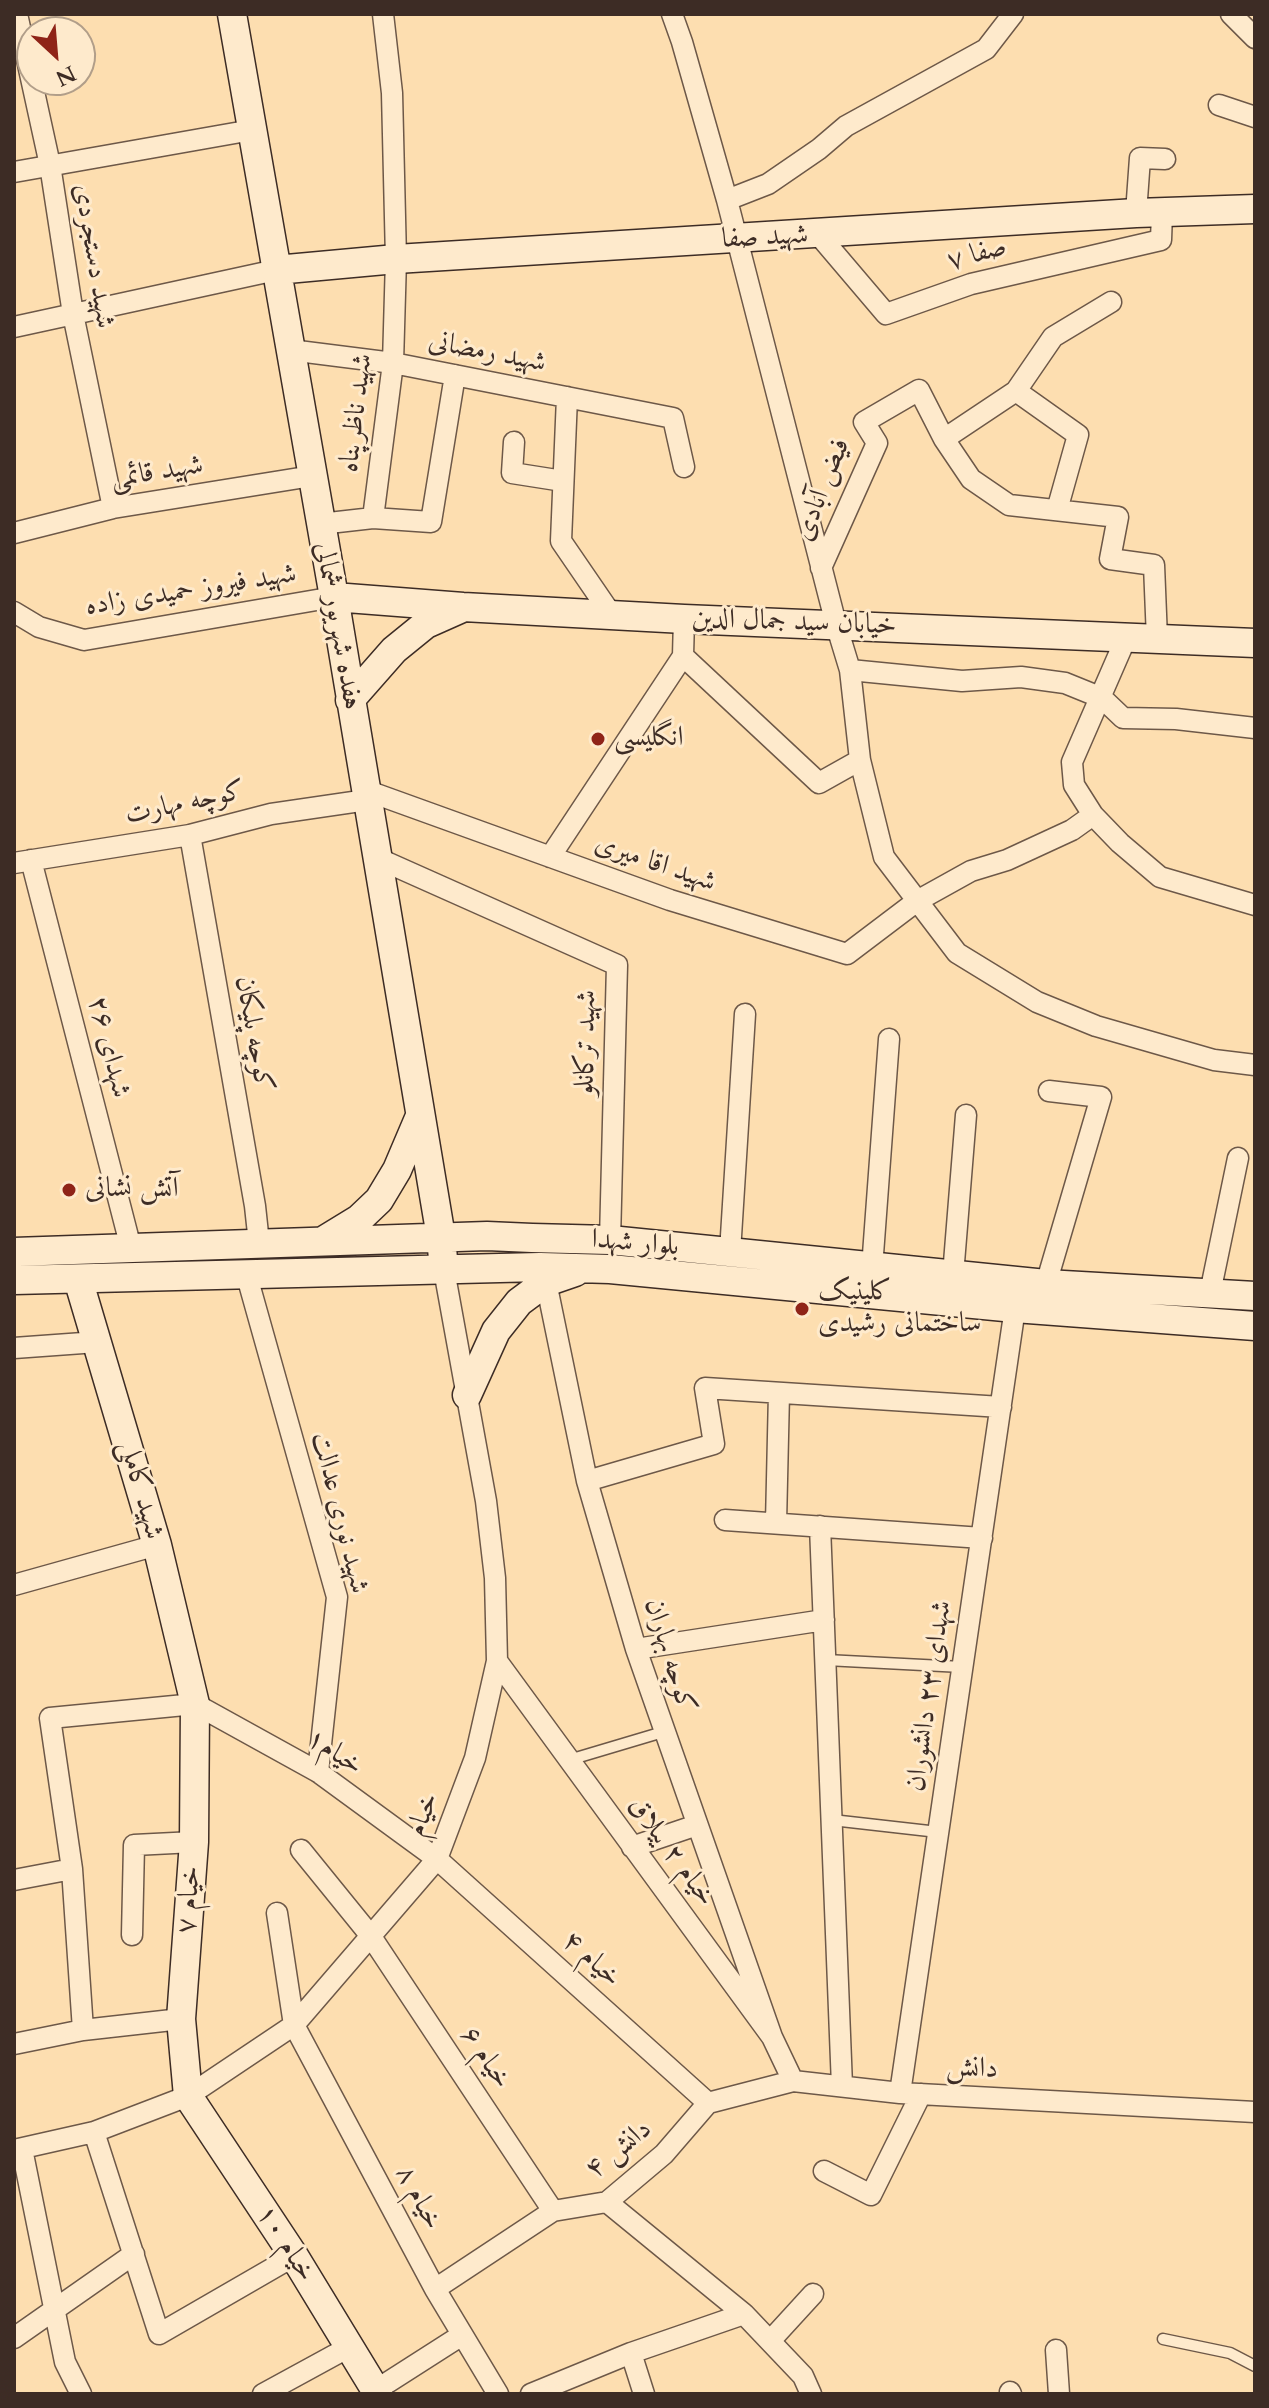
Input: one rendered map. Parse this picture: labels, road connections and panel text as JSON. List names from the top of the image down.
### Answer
{
  "streets": {
    "main road": [
      "شهید صفا",
      "خیابان سید جمال الدین",
      "هفده شهریور شمالی",
      "بلوار شهدا",
      "شهید کاملی",
      "خیام ۷",
      "خیام ۱۰"
    ],
    "street": [
      "صفا ۷",
      "شهید دستجردی",
      "شهید رمضانی",
      "شهید ناظرپناه",
      "شهید قائمی",
      "فیض آبادی",
      "شهید فیروز حمیدی زاده",
      "کوچه مهارت",
      "شهید اقا میری",
      "کوچه پلیکان",
      "شهید ترکانلو",
      "شهدای ۲۶",
      "شهید نوری عدالت",
      "کوچه بهاران",
      "شهدای ۲۳ دانشوران",
      "خیام۱",
      "خیام",
      "خیام ۲ ییلاق",
      "خیام ۴",
      "خیام ۶",
      "دانش",
      "دانش ۴",
      "خیام ۸"
    ]
  },
  "crossings": [
    ["شهید صفا", "صفا ۷"],
    ["شهید صفا", "شهید ناظرپناه"],
    ["شهید صفا", "هفده شهریور شمالی"],
    ["شهید دستجردی", "شهید قائمی"],
    ["شهید رمضانی", "شهید ناظرپناه"],
    ["شهید رمضانی", "هفده شهریور شمالی"],
    ["شهید قائمی", "هفده شهریور شمالی"],
    ["فیض آبادی", "خیابان سید جمال الدین"],
    ["شهید فیروز حمیدی زاده", "خیابان سید جمال الدین"],
    ["شهید فیروز حمیدی زاده", "هفده شهریور شمالی"],
    ["خیابان سید جمال الدین", "هفده شهریور شمالی"],
    ["هفده شهریور شمالی", "کوچه مهارت"],
    ["هفده شهریور شمالی", "شهید اقا میری"],
    ["هفده شهریور شمالی", "شهید ترکانلو"],
    ["هفده شهریور شمالی", "بلوار شهدا"],
    ["هفده شهریور شمالی", "خیام"],
    ["کوچه مهارت", "شهید اقا میری"],
    ["کوچه مهارت", "کوچه پلیکان"],
    ["کوچه مهارت", "شهدای ۲۶"],
    ["کوچه پلیکان", "بلوار شهدا"],
    ["شهید ترکانلو", "بلوار شهدا"],
    ["شهدای ۲۶", "بلوار شهدا"],
    ["بلوار شهدا", "شهید کاملی"],
    ["بلوار شهدا", "شهید نوری عدالت"],
    ["بلوار شهدا", "کوچه بهاران"],
    ["بلوار شهدا", "شهدای ۲۳ دانشوران"],
    ["بلوار شهدا", "خیام"],
    ["شهید کاملی", "خیام۱"],
    ["شهید کاملی", "خیام ۷"],
    ["شهید نوری عدالت", "خیام۱"],
    ["کوچه بهاران", "خیام ۲ ییلاق"],
    ["شهدای ۲۳ دانشوران", "دانش"],
    ["خیام۱", "خیام"],
    ["خیام۱", "خیام ۷"],
    ["خیام۱", "خیام ۴"],
    ["خیام", "خیام ۲ ییلاق"],
    ["خیام", "خیام ۷"],
    ["خیام", "خیام ۴"],
    ["خیام", "خیام ۶"],
    ["خیام", "خیام ۸"],
    ["خیام", "خیام ۱۰"],
    ["خیام ۲ ییلاق", "دانش"],
    ["خیام ۷", "خیام ۱۰"],
    ["خیام ۴", "دانش ۴"],
    ["خیام ۶", "دانش ۴"],
    ["دانش ۴", "خیام ۸"]
  ],
  "places": ["انگلیسی", "آتش نشانی", "کلینیک ساختمانی رشیدی"],
  "north": "bottom right"
}
